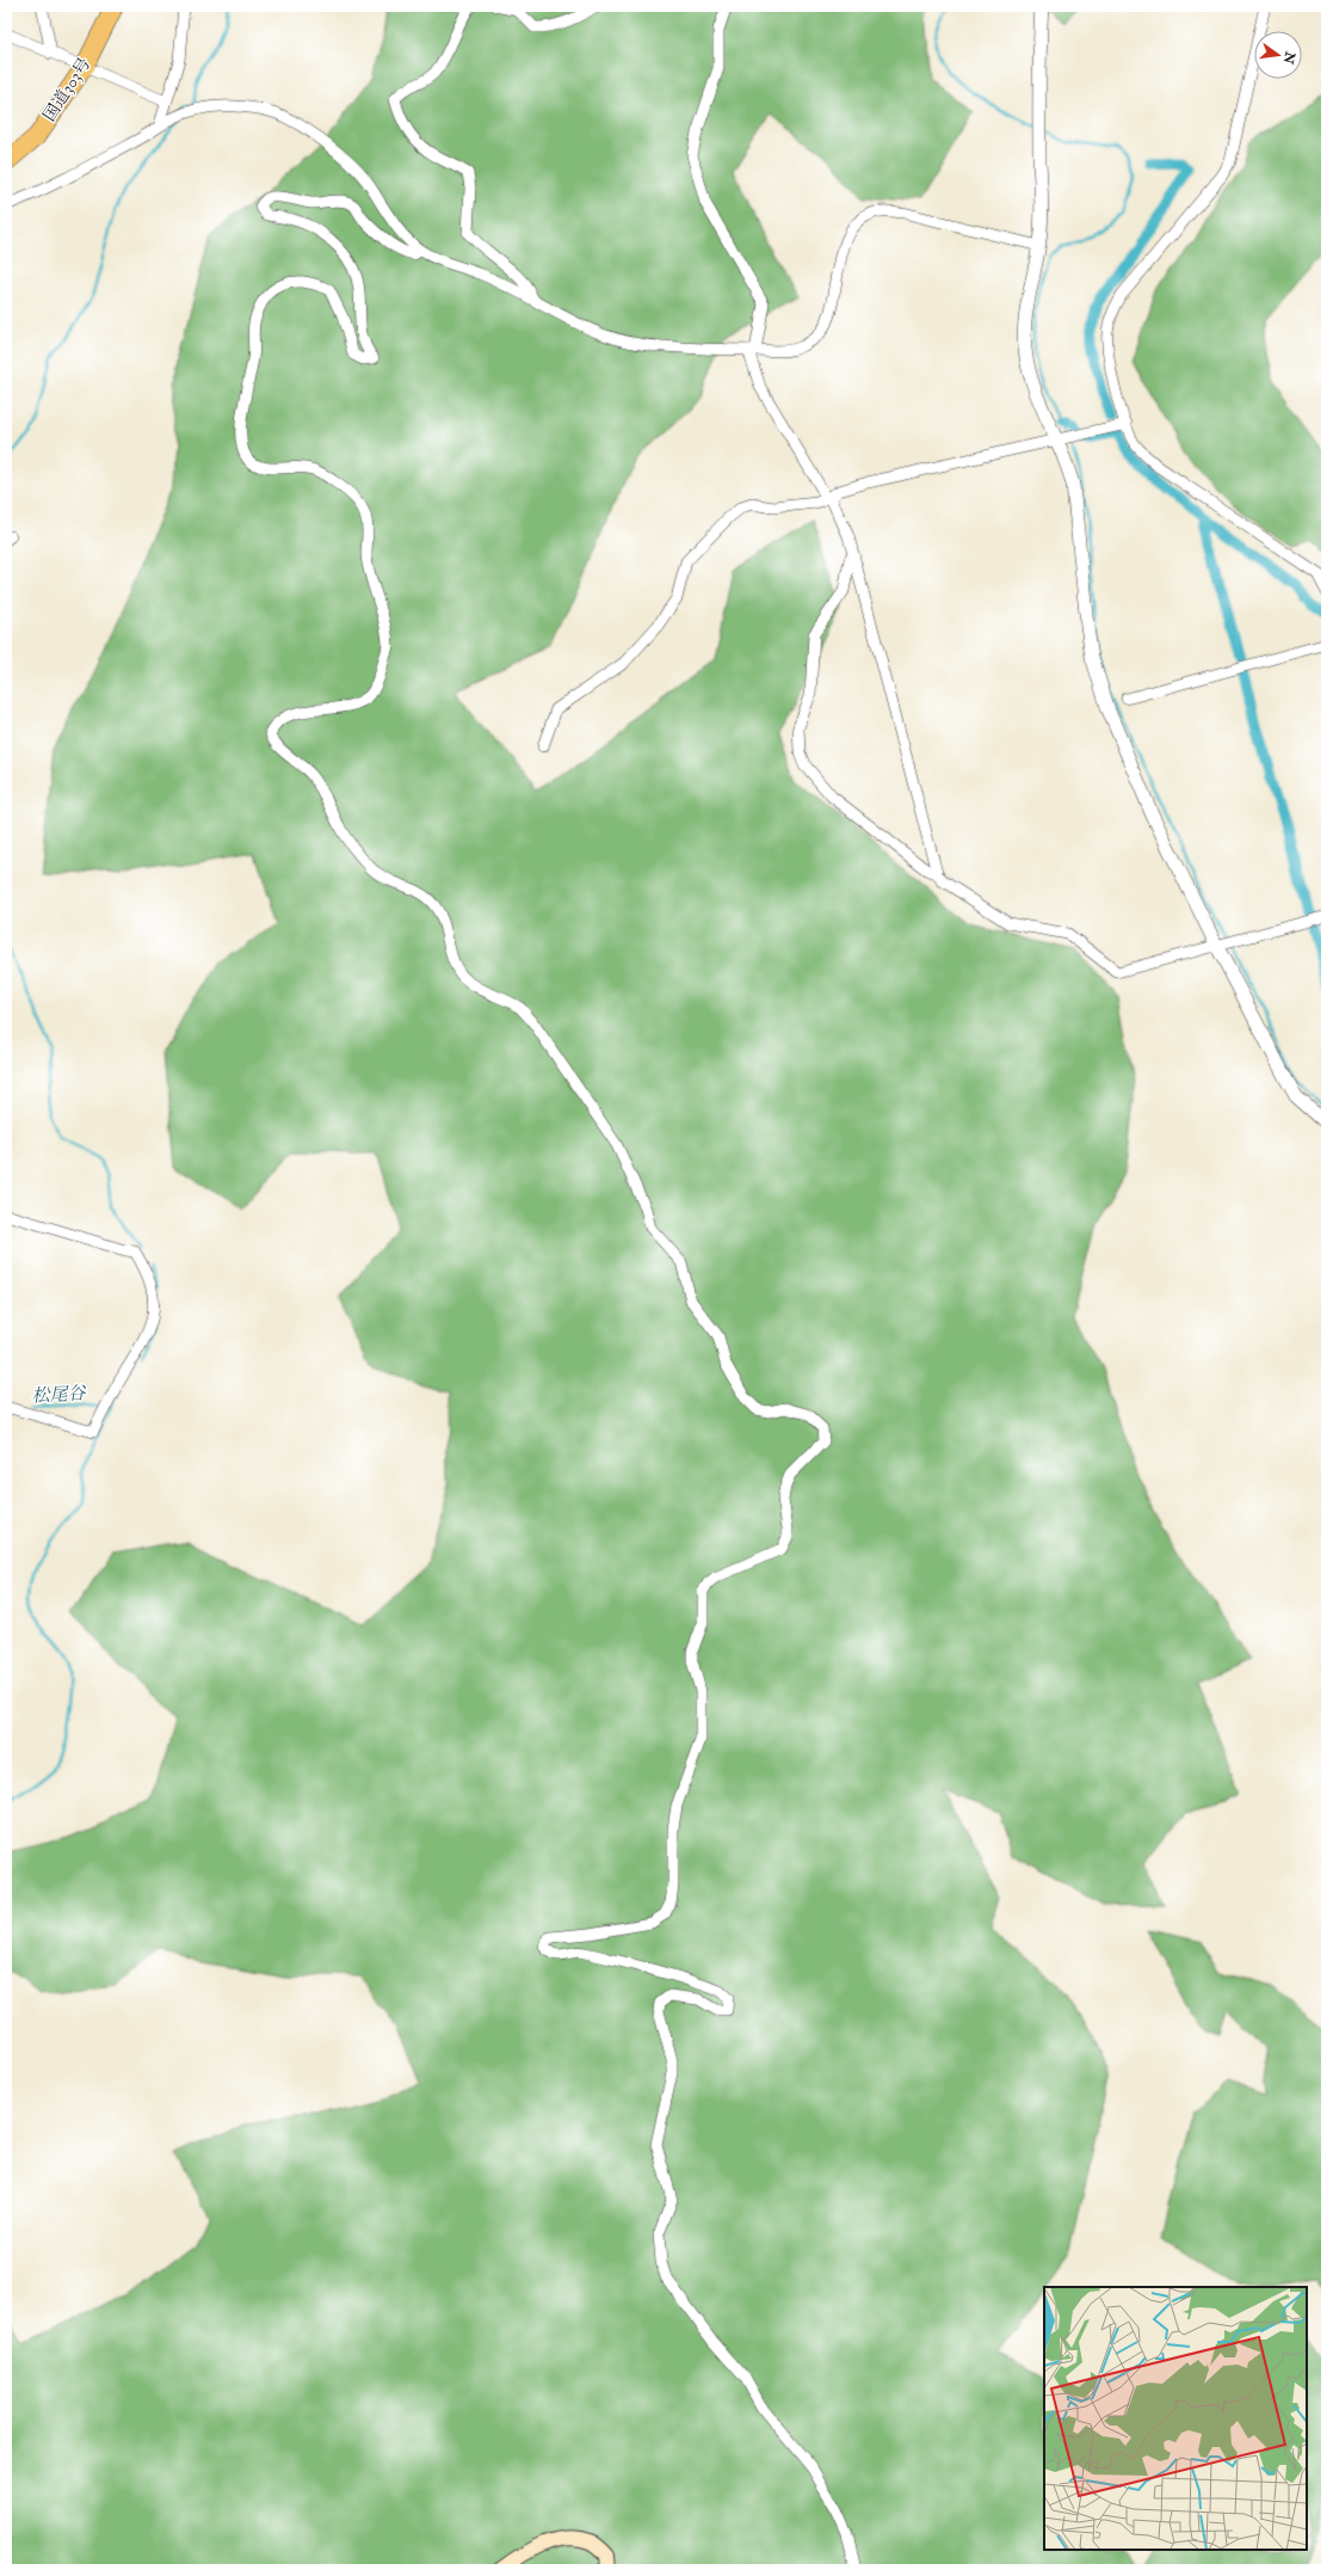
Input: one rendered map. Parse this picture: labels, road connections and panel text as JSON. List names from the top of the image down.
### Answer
{
  "streets": {
    "highway": ["国道303号"]
  },
  "water": ["松尾谷"],
  "north": "right"
}
